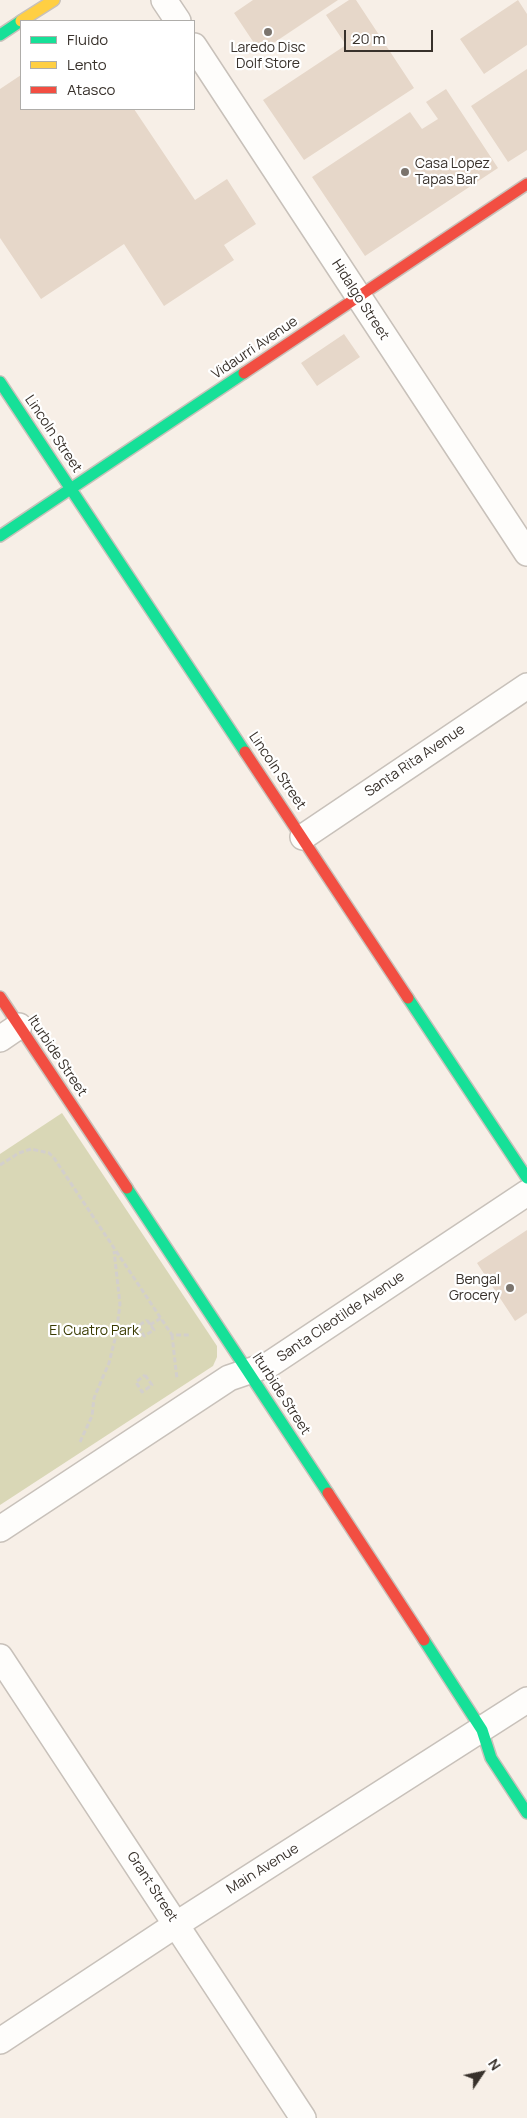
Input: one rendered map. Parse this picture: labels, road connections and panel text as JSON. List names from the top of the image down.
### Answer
{
  "streets": {
    "street": [
      "Hidalgo Street",
      "Vidaurri Avenue",
      "Lincoln Street",
      "Santa Rita Avenue",
      "Iturbide Street",
      "Santa Cleotilde Avenue",
      "Main Avenue",
      "Grant Street"
    ]
  },
  "crossings": [
    ["Hidalgo Street", "Vidaurri Avenue"],
    ["Vidaurri Avenue", "Lincoln Street"],
    ["Lincoln Street", "Santa Rita Avenue"],
    ["Iturbide Street", "Santa Cleotilde Avenue"],
    ["Iturbide Street", "Main Avenue"],
    ["Main Avenue", "Grant Street"]
  ],
  "parks": ["El Cuatro Park"],
  "places": ["Laredo Disc Dolf Store", "Casa Lopez Tapas Bar", "Bengal Grocery"],
  "legend": ["Fluido", "Lento", "Atasco"],
  "scale_bar": "20 m",
  "north": "top right"
}
